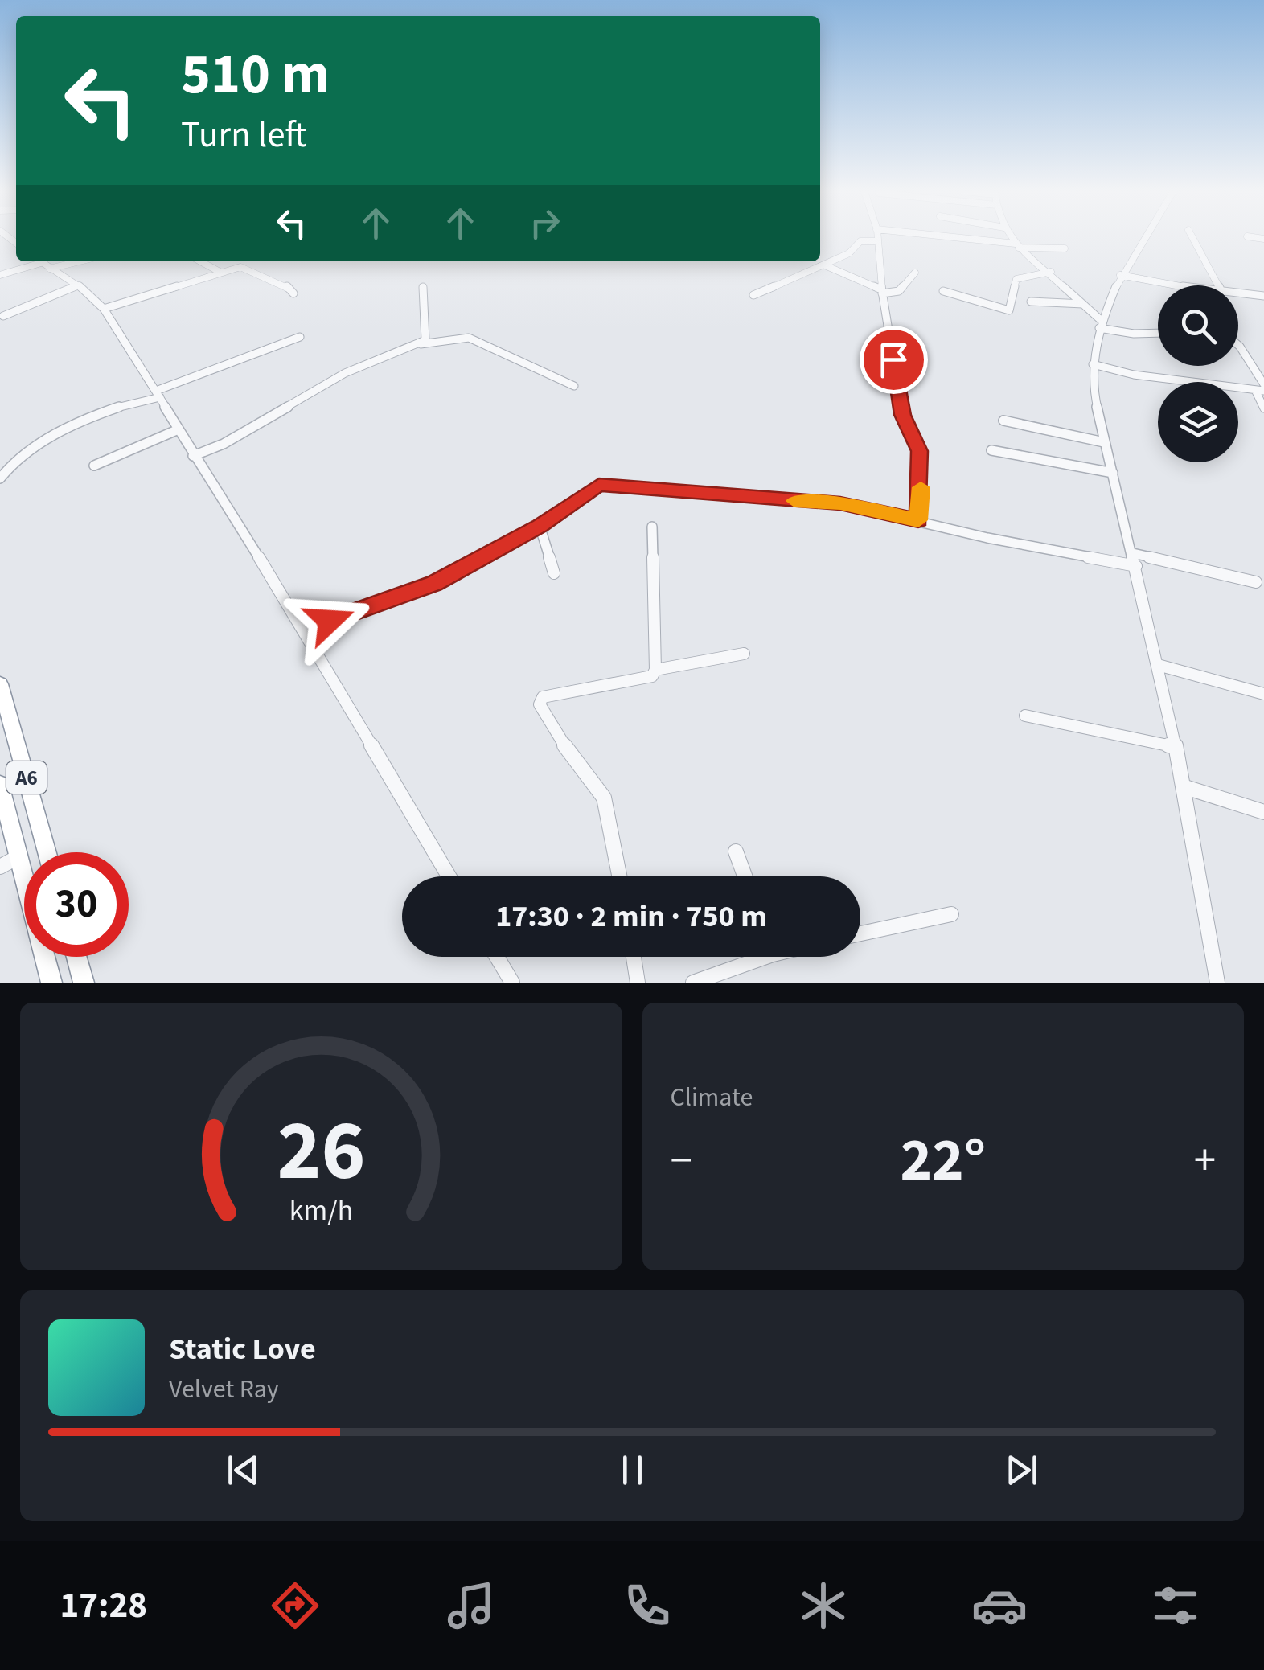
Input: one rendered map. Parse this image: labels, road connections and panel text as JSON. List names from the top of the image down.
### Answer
{
  "streets": {
    "highway": ["A6"]
  },
  "page": {
    "turn": ["510 m", "Turn left"],
    "limit": "30",
    "trip": "17:30 · 2 min · 750 m",
    "tile": "Climate",
    "heat": ["−", "22°", "+"],
    "song": ["Static Love", "Velvet Ray"],
    "tabs": "17:28",
    "gauge": ["26", "km/h"]
  }
}
